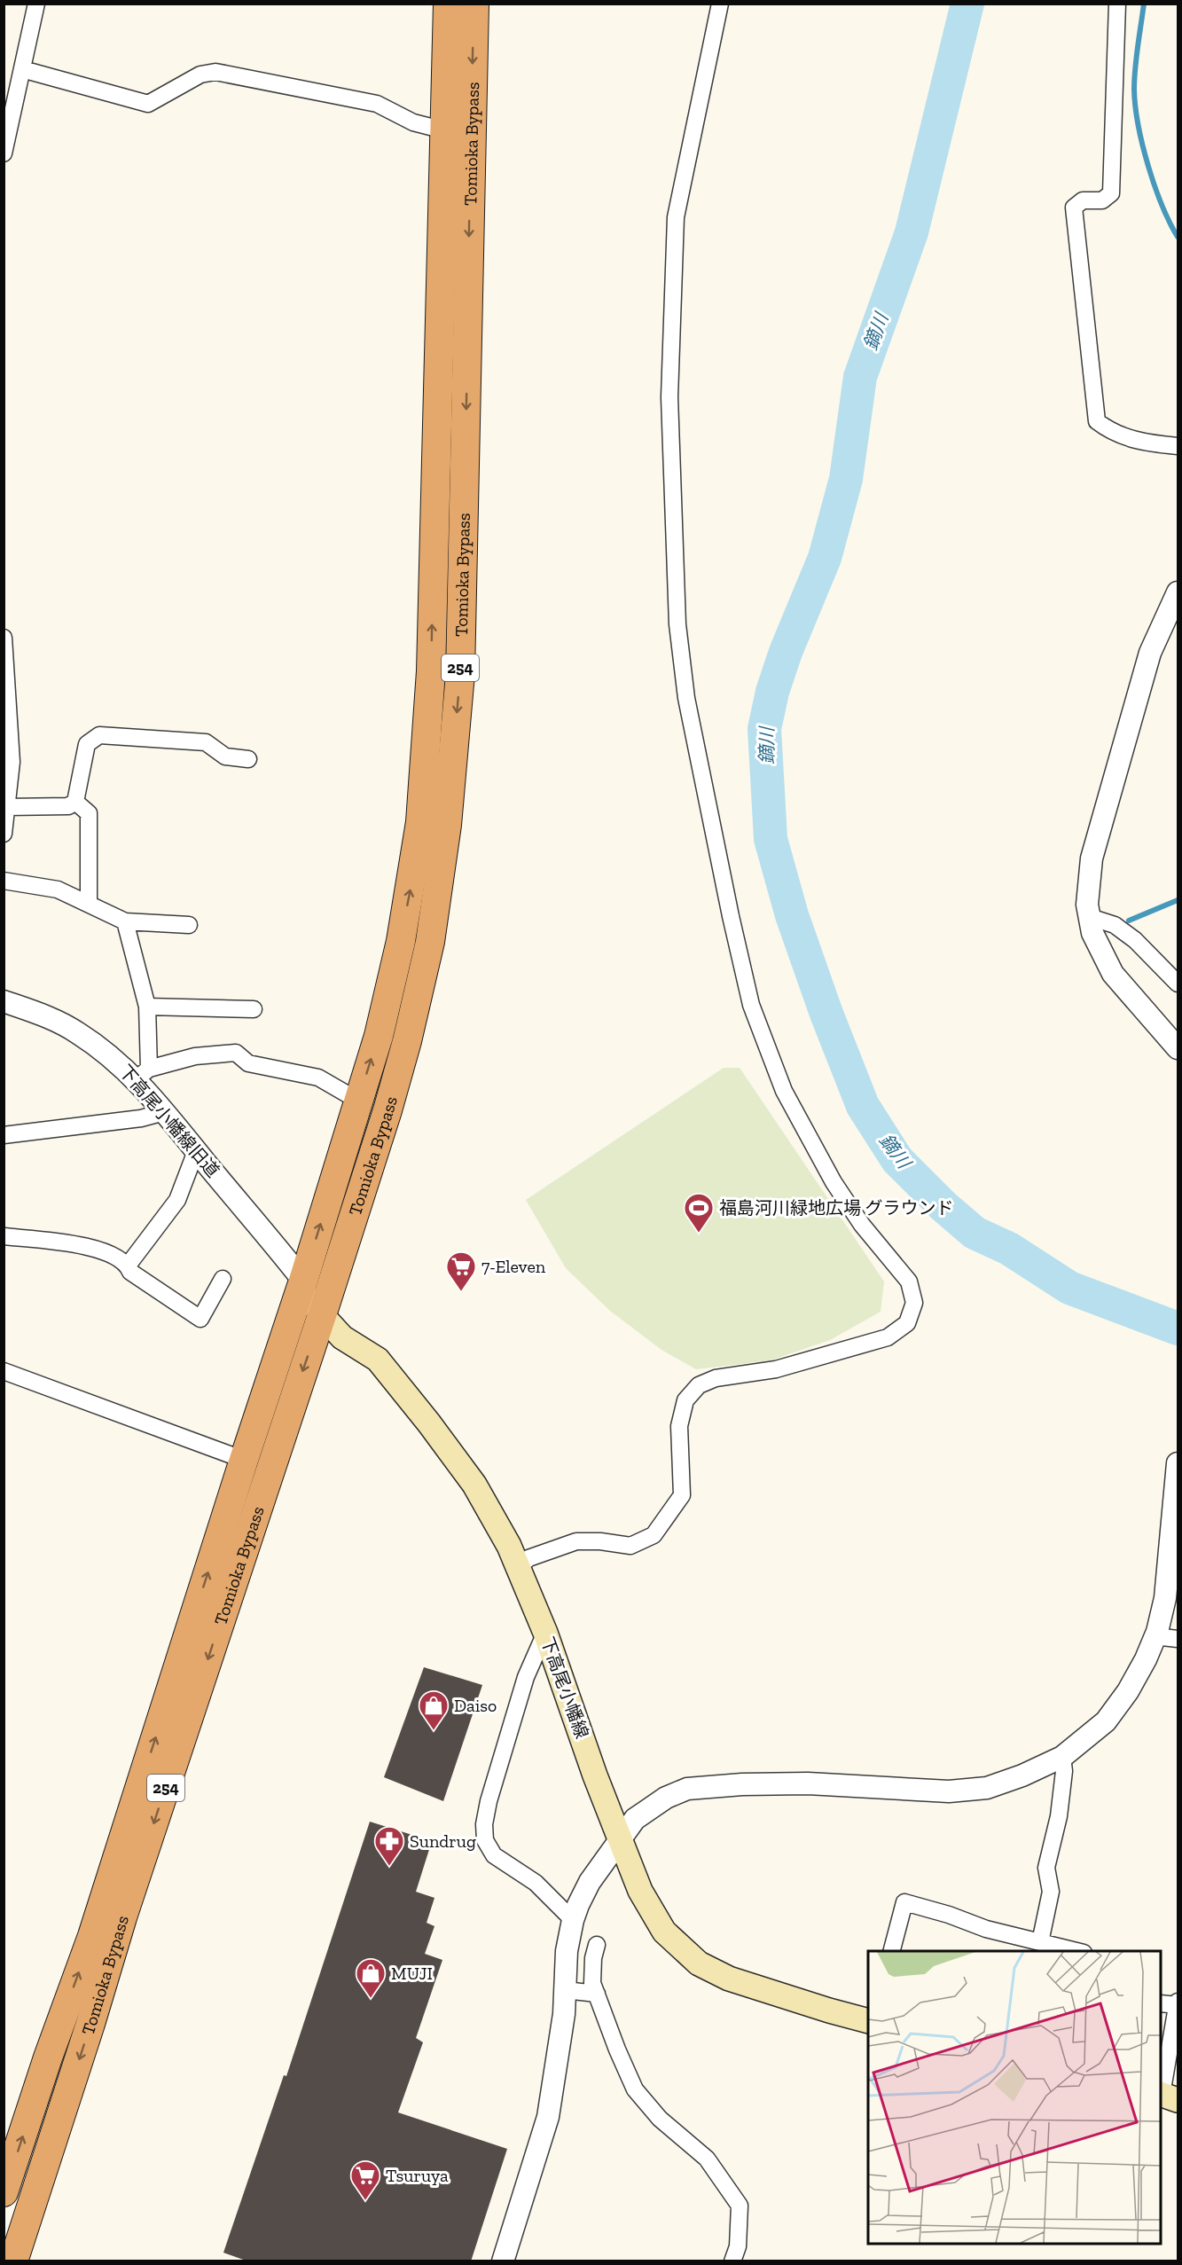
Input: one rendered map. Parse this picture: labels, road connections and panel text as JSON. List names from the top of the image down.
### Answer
{
  "streets": {
    "highway": ["Tomioka Bypass", "254"],
    "main road": ["下高尾小幡線"],
    "street": ["下高尾小幡線旧道"]
  },
  "crossings": [
    ["Tomioka Bypass", "下高尾小幡線旧道"],
    ["Tomioka Bypass", "下高尾小幡線"],
    ["下高尾小幡線旧道", "下高尾小幡線"]
  ],
  "water": ["鏑川"],
  "places": {
    "sports": ["福島河川緑地広場 グラウンド"],
    "supermarket": ["7-Eleven", "Tsuruya"],
    "shop": ["Daiso", "MUJI"],
    "pharmacy": ["Sundrug"]
  }
}
